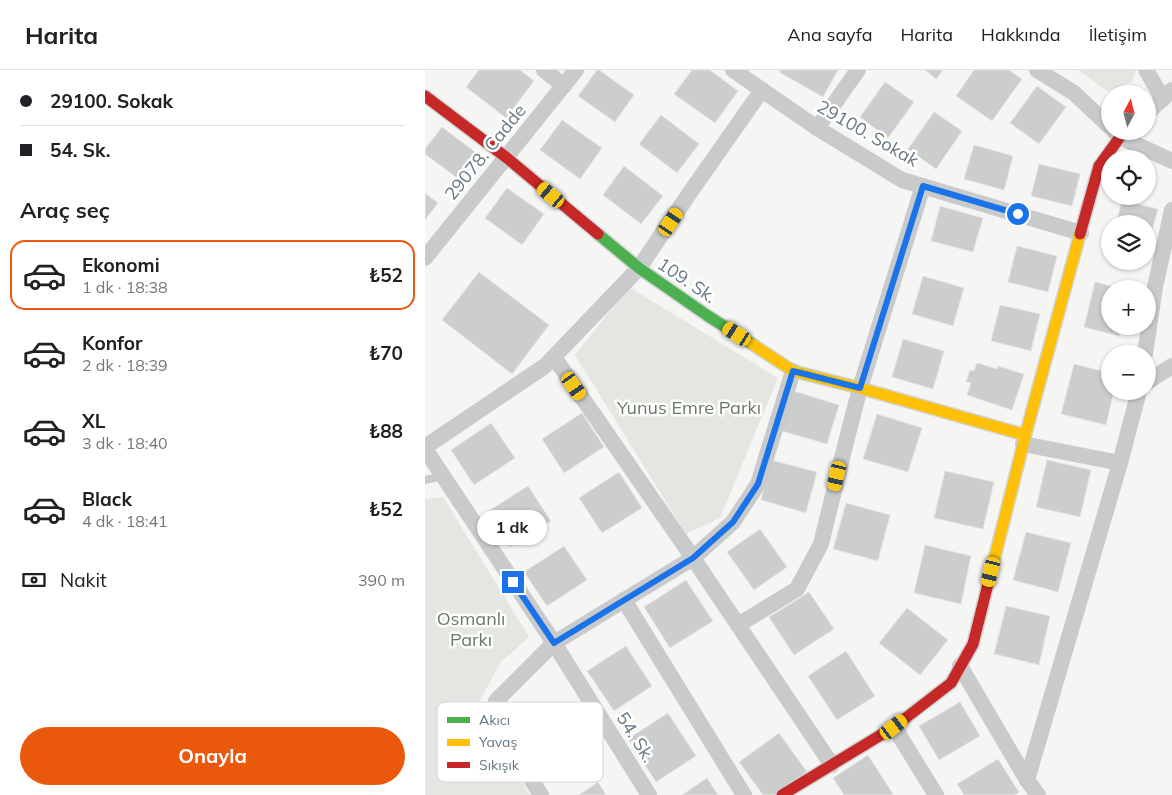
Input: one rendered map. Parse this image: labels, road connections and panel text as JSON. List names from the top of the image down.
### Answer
{
  "streets": {
    "street": [
      "29100. Sokak",
      "29078. Cadde",
      "109. Sk.",
      "54. Sk."
    ]
  },
  "crossings": [
    ["29078. Cadde", "109. Sk."]
  ],
  "parks": ["Yunus Emre Parkı", "Osmanlı Parkı"],
  "legend": ["Akıcı", "Yavaş", "Sıkışık"],
  "north": "top",
  "page": {
    "header": "Harita",
    "nav": [
      "Ana sayfa",
      "Harita",
      "Hakkında",
      "İletişim"
    ],
    "banner": ["29100. Sokak", "54. Sk."],
    "map_buttons": ["+", "−"],
    "heading": "Araç seç",
    "list": [
      {
        "name": "Ekonomi",
        "note": "1 dk · 18:38",
        "value": "₺52"
      },
      {
        "name": "Konfor",
        "note": "2 dk · 18:39",
        "value": "₺70"
      },
      {
        "name": "XL",
        "note": "3 dk · 18:40",
        "value": "₺88"
      },
      {
        "name": "Black",
        "note": "4 dk · 18:41",
        "value": "₺52"
      }
    ],
    "bubble": "1 dk",
    "pay": ["Nakit", "390 m"],
    "buttons": "Onayla"
  }
}
